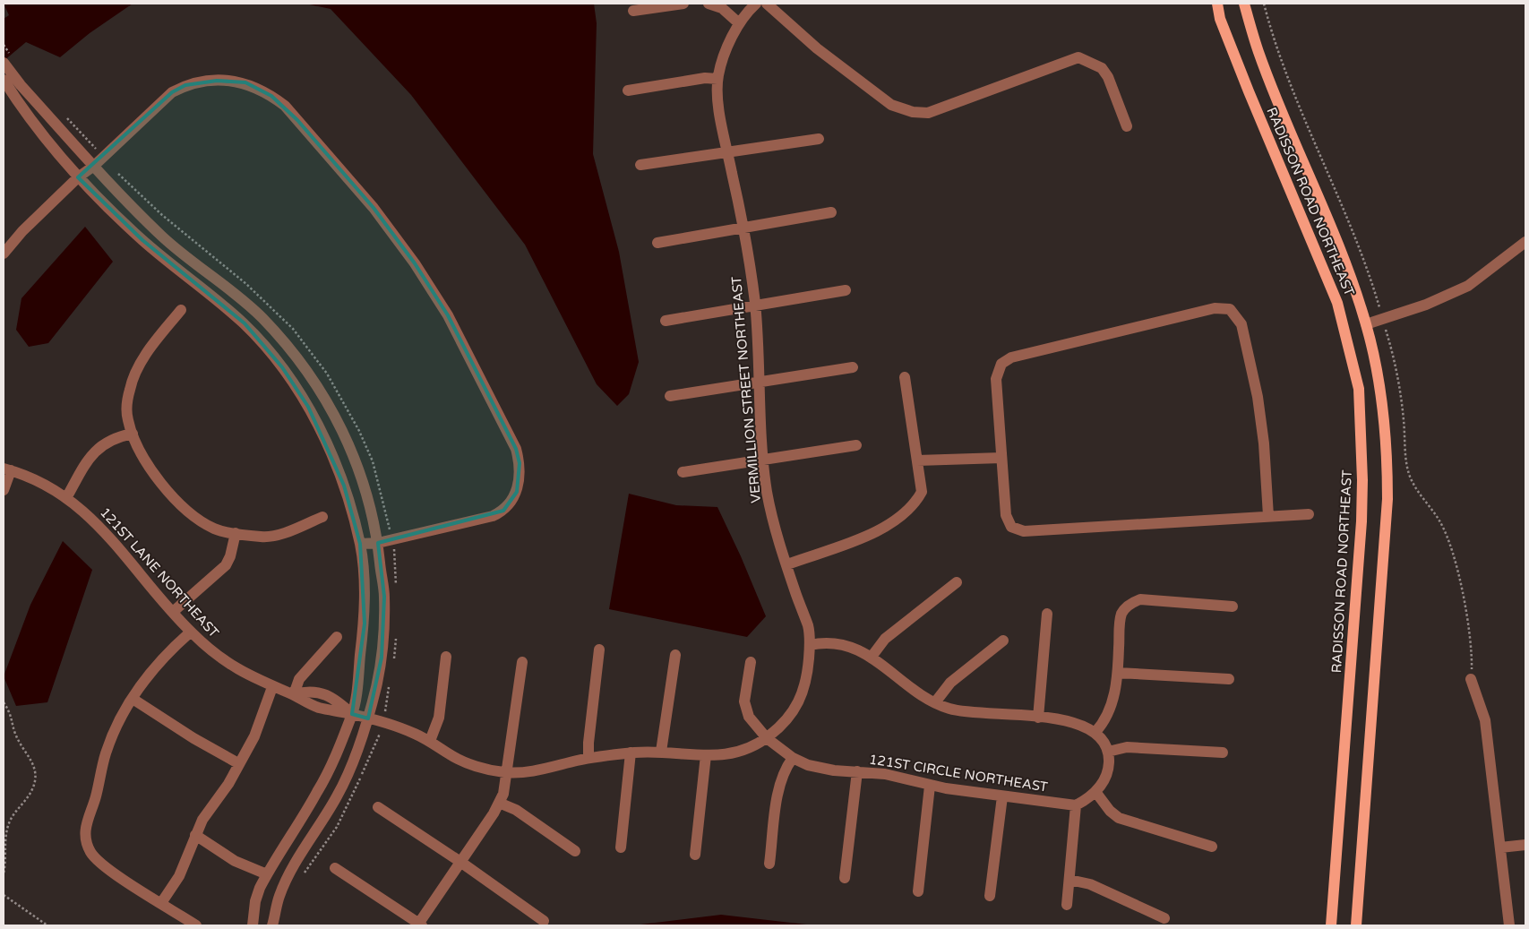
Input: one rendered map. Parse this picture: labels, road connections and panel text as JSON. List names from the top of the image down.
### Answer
{
  "streets": {
    "main road": ["RADISSON ROAD NORTHEAST"],
    "street": ["VERMILLION STREET NORTHEAST", "121ST LANE NORTHEAST", "121ST CIRCLE NORTHEAST"]
  },
  "crossings": [
    ["VERMILLION STREET NORTHEAST", "121ST LANE NORTHEAST"],
    ["VERMILLION STREET NORTHEAST", "121ST CIRCLE NORTHEAST"]
  ]
}
